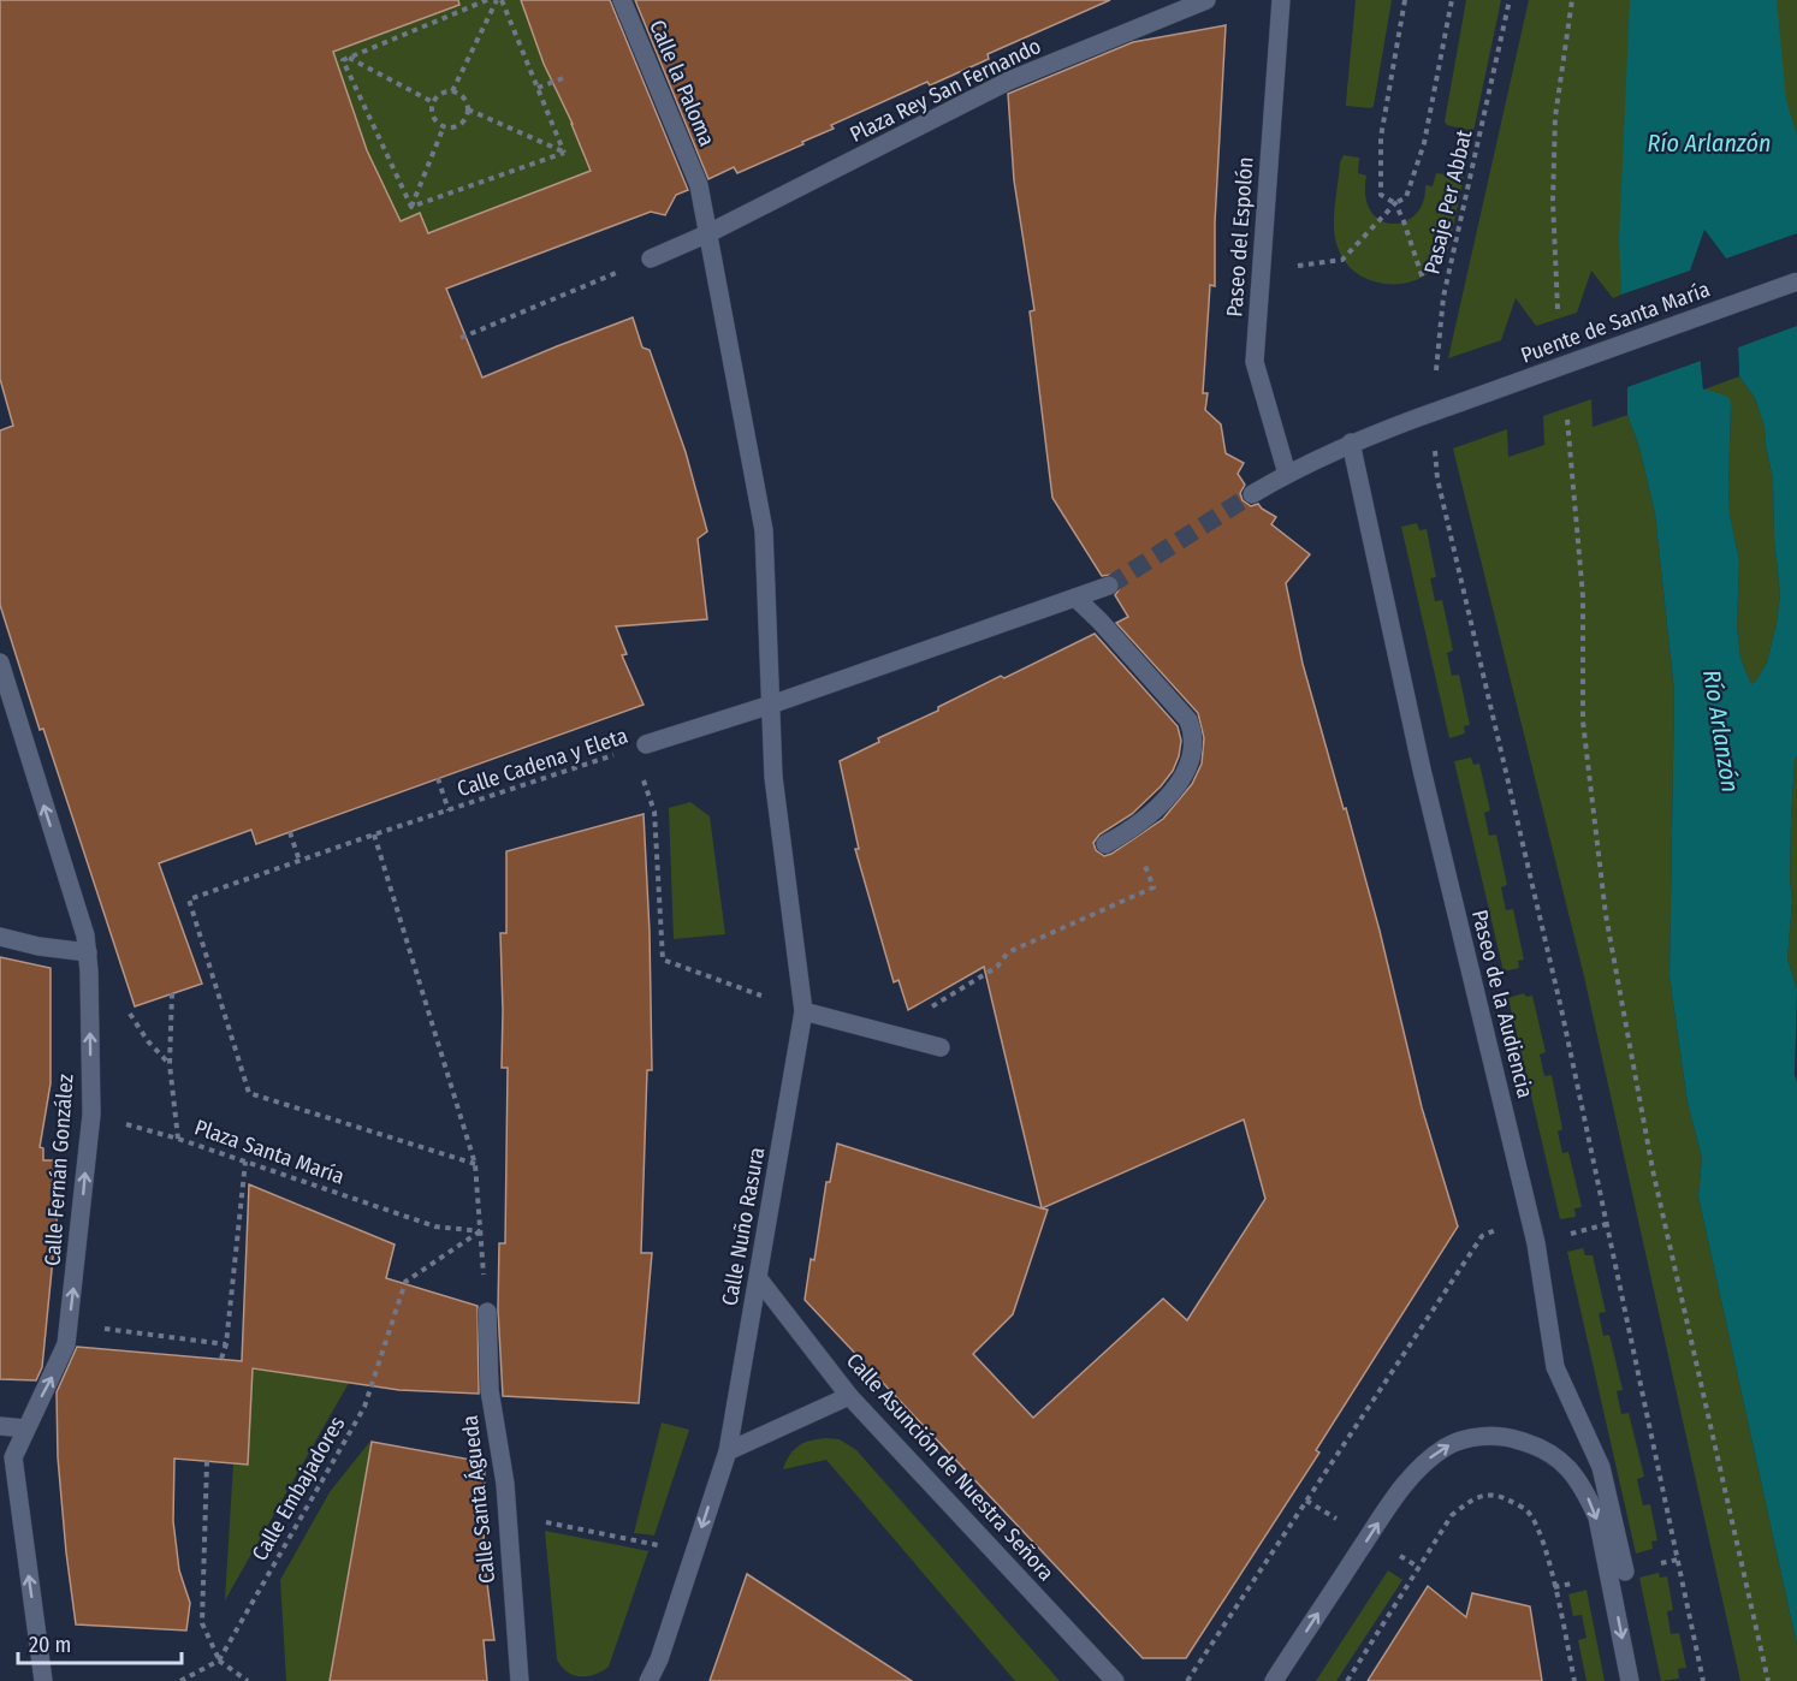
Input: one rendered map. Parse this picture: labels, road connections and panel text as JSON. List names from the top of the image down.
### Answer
{
  "streets": {
    "street": [
      "Calle la Paloma",
      "Plaza Rey San Fernando",
      "Paseo del Espolón",
      "Puente de Santa María",
      "Paseo de la Audiencia",
      "Calle Fernán González",
      "Calle Nuño Rasura",
      "Calle Asunción de Nuestra Señora",
      "Calle Santa Águeda"
    ],
    "path": [
      "Pasaje Per Abbat",
      "Calle Cadena y Eleta",
      "Plaza Santa María",
      "Calle Embajadores"
    ]
  },
  "crossings": [
    ["Calle la Paloma", "Plaza Rey San Fernando"],
    ["Pasaje Per Abbat", "Puente de Santa María"],
    ["Plaza Santa María", "Calle Fernán González"],
    ["Plaza Santa María", "Calle Embajadores"],
    ["Calle Nuño Rasura", "Calle Asunción de Nuestra Señora"]
  ],
  "one_way": ["Calle Fernán González"],
  "water": ["Río Arlanzón"],
  "scale_bar": "20 m"
}
